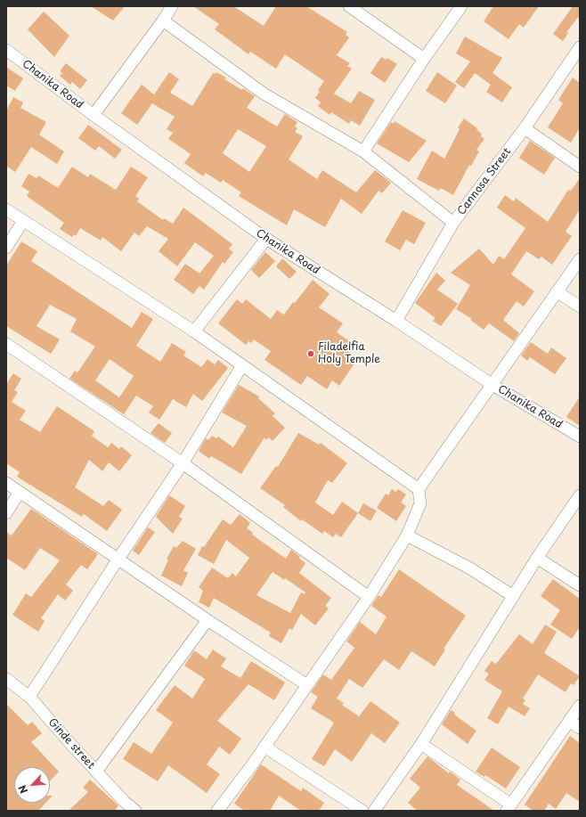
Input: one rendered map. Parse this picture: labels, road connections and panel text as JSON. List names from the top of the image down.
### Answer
{
  "streets": {
    "street": ["Chanika Road", "Cannosa Street", "Ginde street"]
  },
  "crossings": [
    ["Chanika Road", "Cannosa Street"]
  ],
  "places": ["Filadelfia Holy Temple"],
  "north": "bottom left"
}
